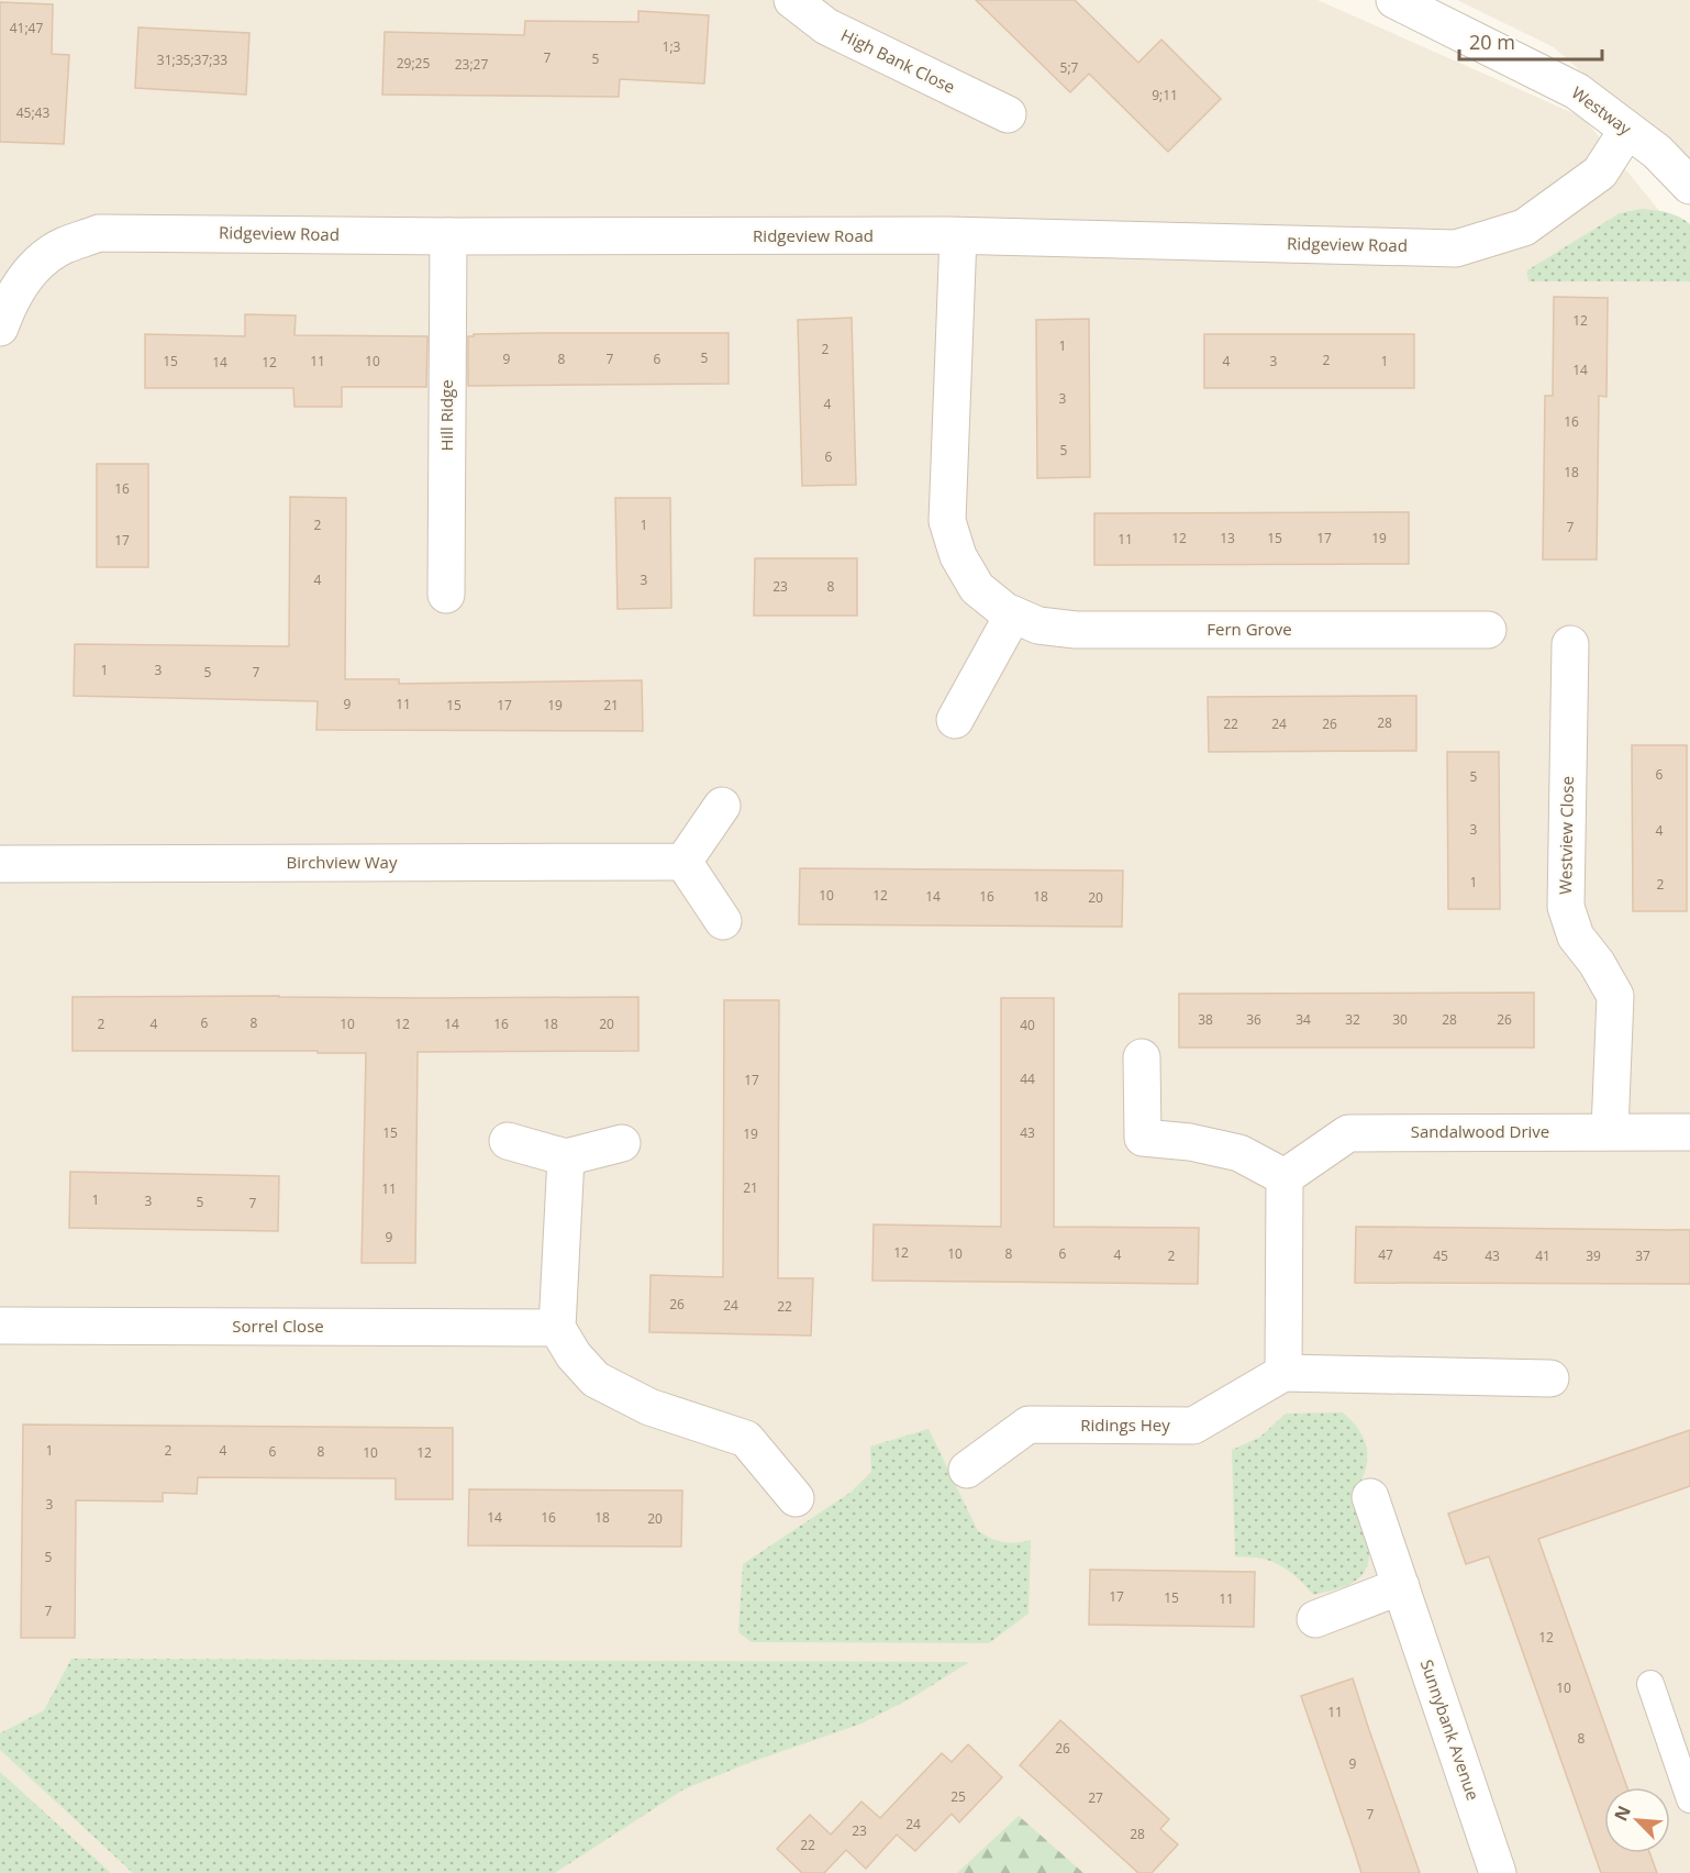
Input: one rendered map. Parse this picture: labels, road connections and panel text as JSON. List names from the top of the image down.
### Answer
{
  "streets": {
    "street": [
      "High Bank Close",
      "Westway",
      "Ridgeview Road",
      "Hill Ridge",
      "Fern Grove",
      "Westview Close",
      "Birchview Way",
      "Sandalwood Drive",
      "Sorrel Close",
      "Ridings Hey",
      "Sunnybank Avenue"
    ]
  },
  "crossings": [
    ["Westway", "Ridgeview Road"],
    ["Ridgeview Road", "Hill Ridge"],
    ["Ridgeview Road", "Fern Grove"],
    ["Westview Close", "Sandalwood Drive"]
  ],
  "house_numbers": [
    "41;47",
    "1;3",
    "7",
    "5",
    "31;35;37;33",
    "29;25",
    "23;27",
    "5;7",
    "9;11",
    "45;43",
    "12",
    "1",
    "2",
    "5",
    "9",
    "8",
    "7",
    "6",
    "2",
    "15",
    "11",
    "10",
    "4",
    "3",
    "1",
    "14",
    "12",
    "14",
    "3",
    "4",
    "16",
    "5",
    "6",
    "18",
    "16",
    "2",
    "1",
    "7",
    "12",
    "13",
    "15",
    "17",
    "19",
    "11",
    "17",
    "4",
    "3",
    "23",
    "8",
    "1",
    "3",
    "5",
    "7",
    "9",
    "11",
    "15",
    "17",
    "19",
    "21",
    "28",
    "22",
    "24",
    "26",
    "6",
    "5",
    "3",
    "4",
    "1",
    "2",
    "10",
    "12",
    "14",
    "16",
    "18",
    "20",
    "38",
    "36",
    "34",
    "32",
    "30",
    "28",
    "26",
    "6",
    "8",
    "2",
    "4",
    "10",
    "12",
    "14",
    "16",
    "18",
    "20",
    "40",
    "44",
    "17",
    "15",
    "43",
    "19",
    "21",
    "11",
    "1",
    "3",
    "5",
    "7",
    "9",
    "12",
    "10",
    "8",
    "6",
    "4",
    "47",
    "2",
    "45",
    "43",
    "41",
    "39",
    "37",
    "26",
    "24",
    "22",
    "1",
    "2",
    "4",
    "6",
    "8",
    "10",
    "12",
    "3",
    "14",
    "16",
    "18",
    "20",
    "5",
    "17",
    "15",
    "11",
    "7",
    "12",
    "10",
    "11",
    "8",
    "26",
    "9",
    "25",
    "27",
    "7",
    "24",
    "23",
    "28",
    "22"
  ],
  "scale_bar": "20 m",
  "north": "top left"
}
